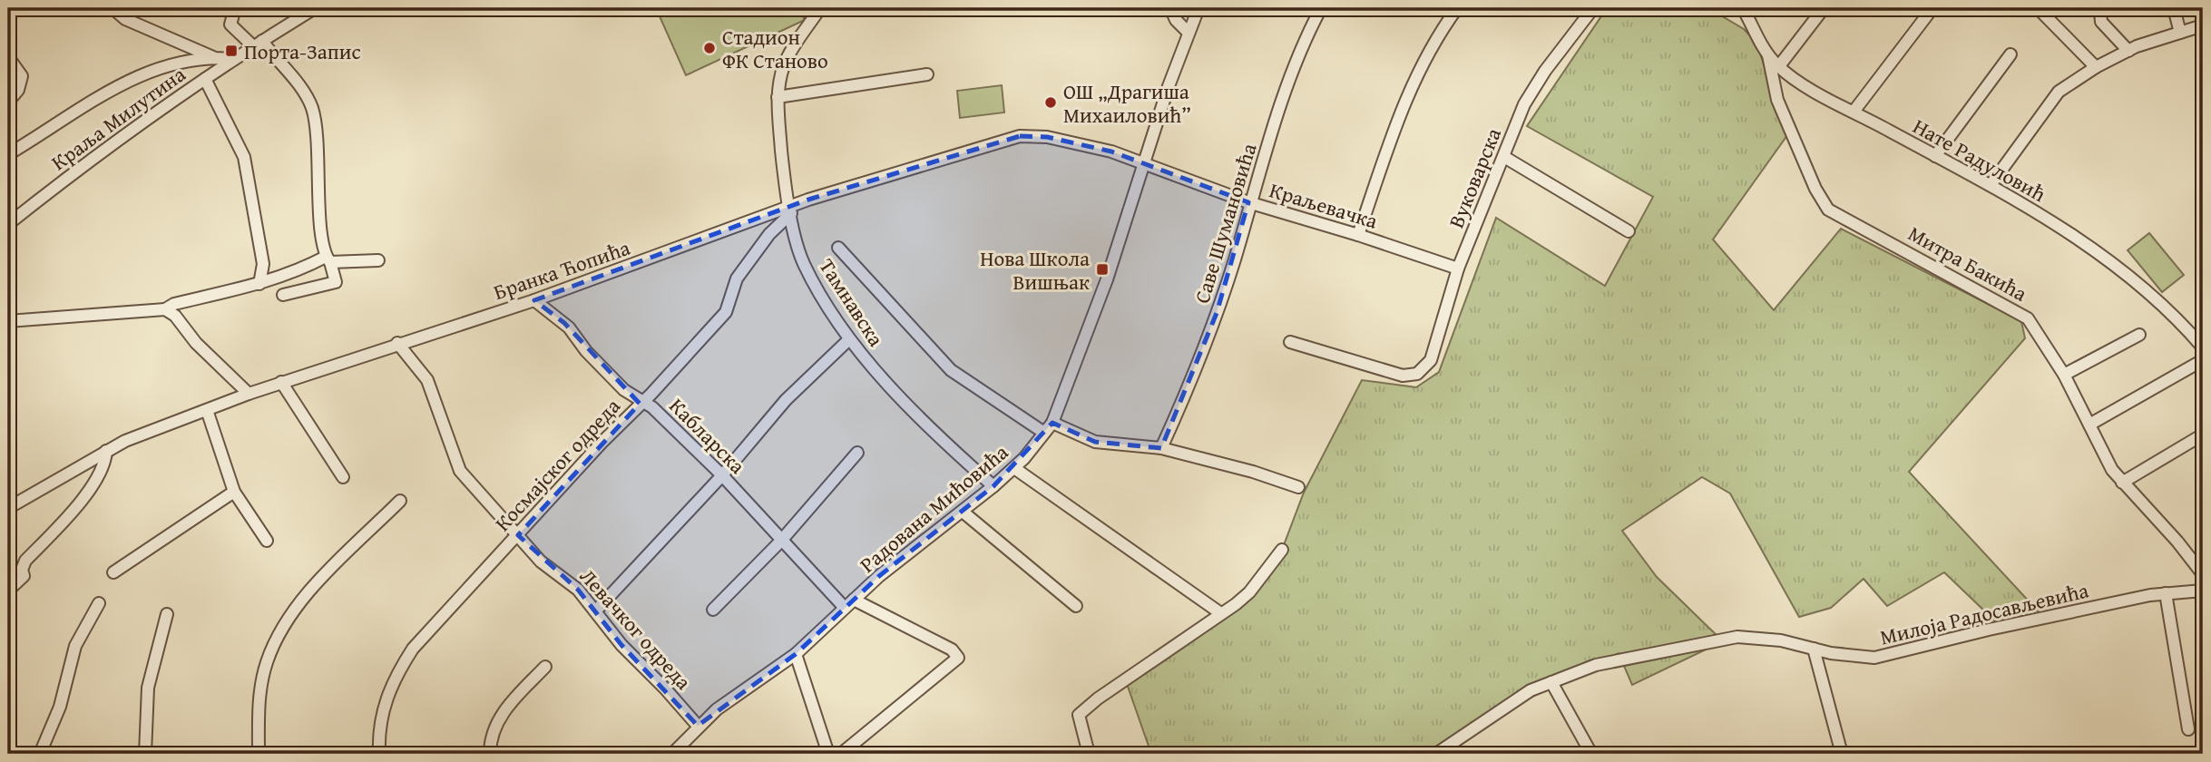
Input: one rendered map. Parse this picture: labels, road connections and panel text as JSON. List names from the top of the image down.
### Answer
{
  "streets": {
    "street": [
      "Краља Милутина",
      "Нате Радуловић",
      "Вуковарска",
      "Краљевачка",
      "Саве Шумановића",
      "Митра Бакића",
      "Бранка Ћопића",
      "Тамнавска",
      "Кабларска",
      "Космајског одреда",
      "Радована Мићовића",
      "Милоја Радосављевића",
      "Левачког одреда"
    ]
  },
  "crossings": [
    ["Нате Радуловић", "Митра Бакића"],
    ["Вуковарска", "Краљевачка"],
    ["Краљевачка", "Саве Шумановића"],
    ["Краљевачка", "Бранка Ћопића"],
    ["Краљевачка", "Радована Мићовића"],
    ["Бранка Ћопића", "Тамнавска"],
    ["Бранка Ћопића", "Кабларска"],
    ["Бранка Ћопића", "Космајског одреда"],
    ["Бранка Ћопића", "Радована Мићовића"],
    ["Бранка Ћопића", "Левачког одреда"],
    ["Тамнавска", "Космајског одреда"],
    ["Тамнавска", "Радована Мићовића"],
    ["Кабларска", "Космајског одреда"],
    ["Кабларска", "Радована Мићовића"],
    ["Космајског одреда", "Левачког одреда"],
    ["Радована Мићовића", "Левачког одреда"]
  ],
  "places": {
    "other": ["Стадион ФК Станово", "ОШ „Драгиша Михаиловић”"],
    "transit": ["Порта-Запис", "Нова Школа Вишњак"]
  }
}
